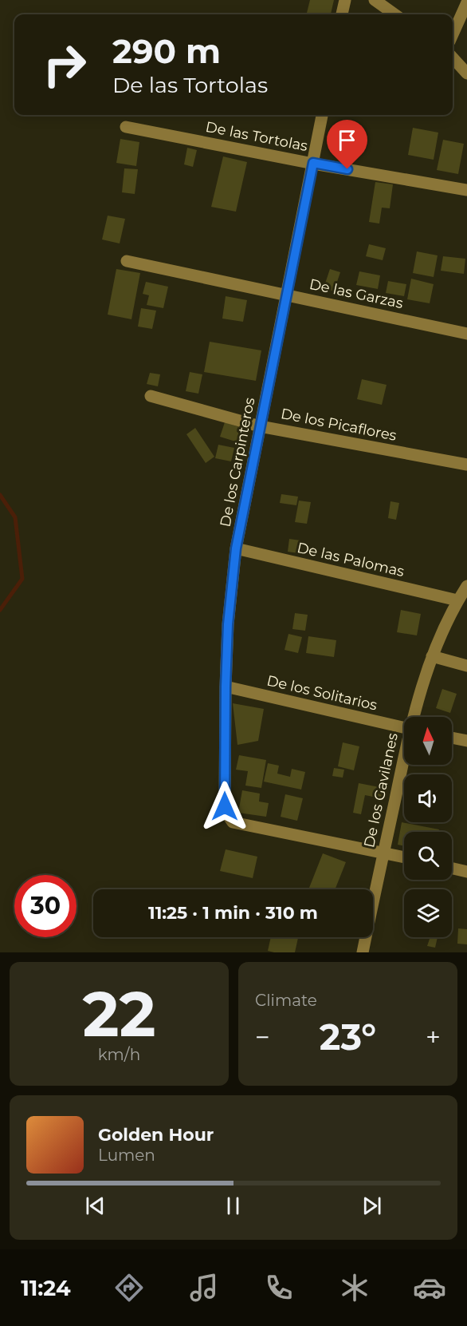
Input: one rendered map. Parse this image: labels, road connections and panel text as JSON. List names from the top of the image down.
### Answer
{
  "streets": {
    "street": [
      "De las Tortolas",
      "De las Garzas",
      "De los Picaflores",
      "De los Carpinteros",
      "De las Palomas",
      "De los Solitarios",
      "De los Gavilanes"
    ]
  },
  "crossings": [
    ["De las Tortolas", "De los Carpinteros"],
    ["De las Garzas", "De los Carpinteros"],
    ["De los Picaflores", "De los Carpinteros"],
    ["De los Carpinteros", "De las Palomas"],
    ["De los Carpinteros", "De los Solitarios"],
    ["De los Carpinteros", "De los Gavilanes"],
    ["De las Palomas", "De los Gavilanes"]
  ],
  "north": "top",
  "page": {
    "turn": ["290 m", "De las Tortolas"],
    "limit": "30",
    "trip": "11:25 · 1 min · 310 m",
    "tile": [
      ["22", "km/h"],
      "Climate"
    ],
    "heat": ["−", "23°", "+"],
    "song": ["Golden Hour", "Lumen"],
    "tabs": "11:24"
  }
}
